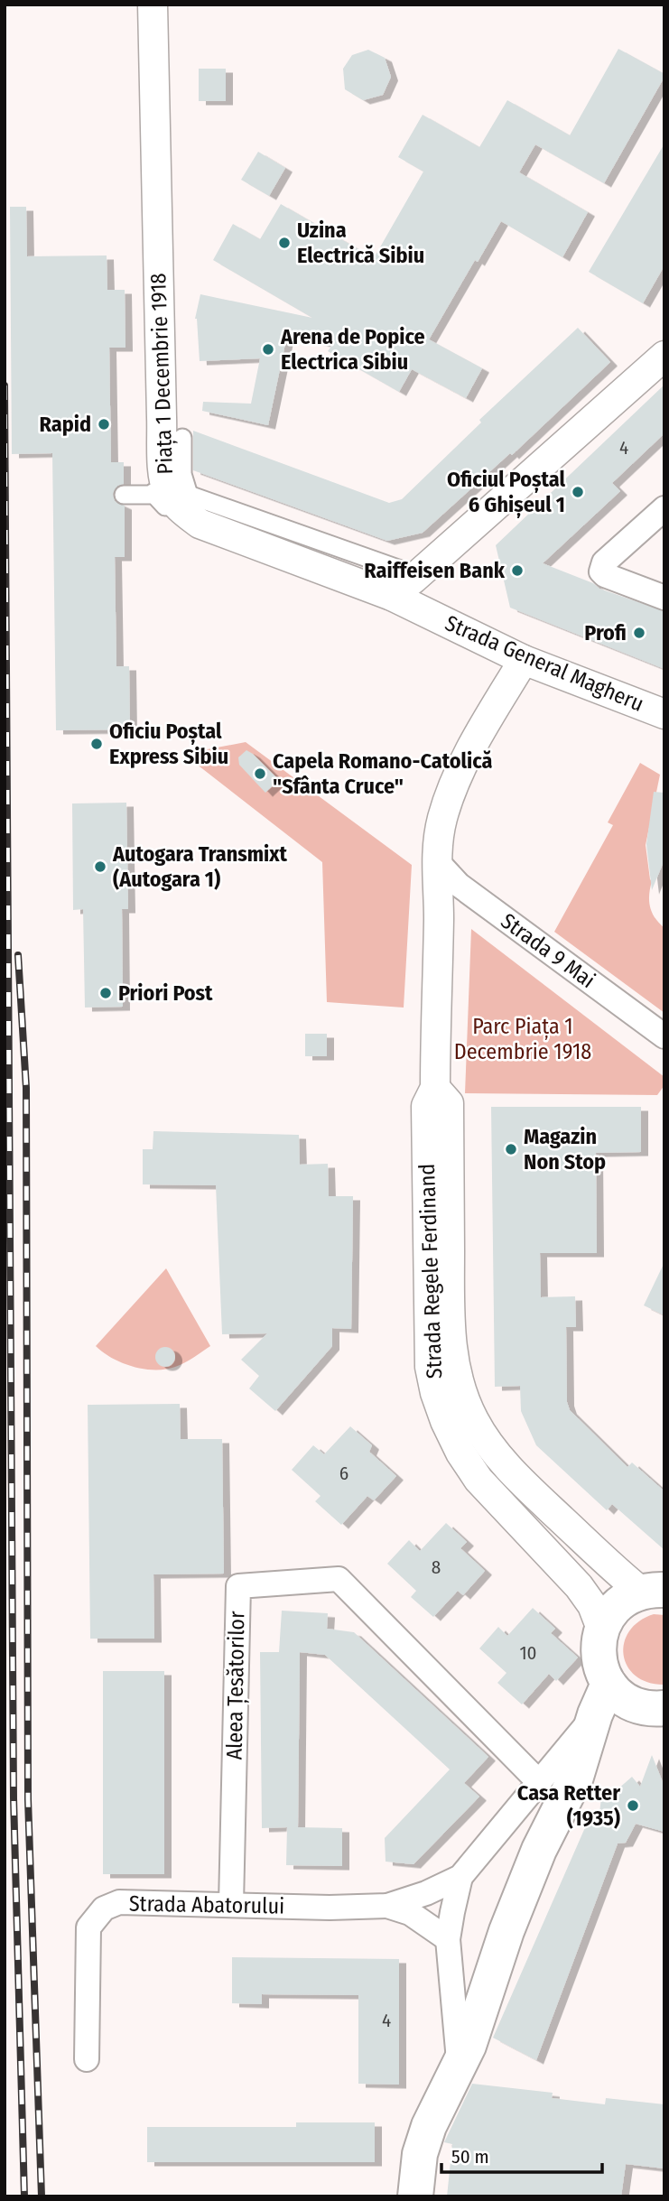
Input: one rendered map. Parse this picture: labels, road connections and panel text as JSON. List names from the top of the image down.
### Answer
{
  "streets": {
    "street": [
      "Piața 1 Decembrie 1918",
      "Strada General Magheru",
      "Strada 9 Mai",
      "Strada Regele Ferdinand",
      "Aleea Țesătorilor",
      "Strada Abatorului"
    ]
  },
  "crossings": [
    ["Piața 1 Decembrie 1918", "Strada General Magheru"],
    ["Strada General Magheru", "Strada Regele Ferdinand"],
    ["Strada 9 Mai", "Strada Regele Ferdinand"],
    ["Aleea Țesătorilor", "Strada Abatorului"]
  ],
  "parks": ["Parc Piața 1 Decembrie 1918"],
  "places": [
    "Uzina Electrică Sibiu",
    "Arena de Popice Electrica Sibiu",
    "Rapid",
    "Oficiul Poștal 6 Ghișeul 1",
    "Raiffeisen Bank",
    "Profi",
    "Oficiu Poștal Express Sibiu",
    "Capela Romano-Catolică \"Sfânta Cruce\"",
    "Autogara Transmixt (Autogara 1)",
    "Priori Post",
    "Magazin Non Stop",
    "Casa Retter (1935)"
  ],
  "house_numbers": [
    "4",
    "6",
    "8",
    "10",
    "4"
  ],
  "scale_bar": "50 m"
}
